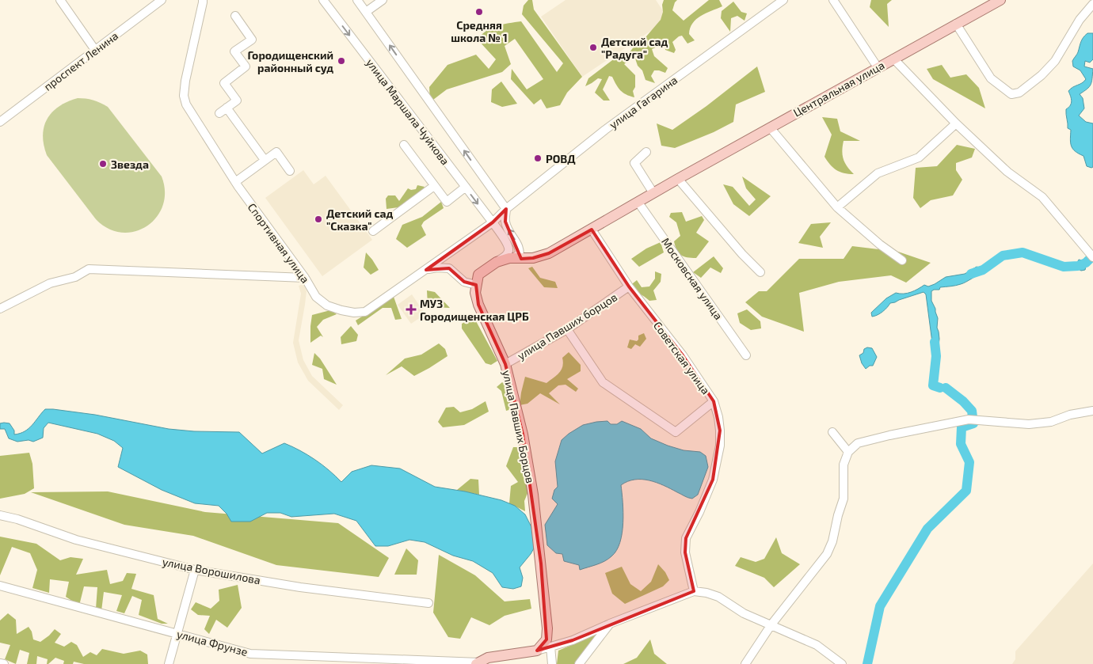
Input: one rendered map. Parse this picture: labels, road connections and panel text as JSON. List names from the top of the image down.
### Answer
{
  "streets": {
    "main road": ["Центральная улица", "улица Павших Борцов"],
    "street": [
      "проспект Ленина",
      "улица Гагарина",
      "улица Маршала Чуйкова",
      "Спортивная улица",
      "Московская улица",
      "улица Павших борцов",
      "Советская улица",
      "улица Ворошилова",
      "улица Фрунзе"
    ]
  },
  "crossings": [
    ["Центральная улица", "Московская улица"],
    ["Центральная улица", "Советская улица"],
    ["Центральная улица", "улица Павших Борцов"],
    ["улица Гагарина", "улица Маршала Чуйкова"],
    ["улица Гагарина", "Спортивная улица"],
    ["улица Маршала Чуйкова", "Спортивная улица"],
    ["улица Павших борцов", "Советская улица"],
    ["улица Павших борцов", "улица Павших Борцов"]
  ],
  "places": {
    "other": [
      "Средняя школа № 1",
      "Детский сад \"Радуга\"",
      "Городищенский районный суд",
      "РОВД",
      "Звезда",
      "Детский сад \"Сказка\""
    ],
    "health": ["МУЗ Городищенская ЦРБ"]
  }
}
